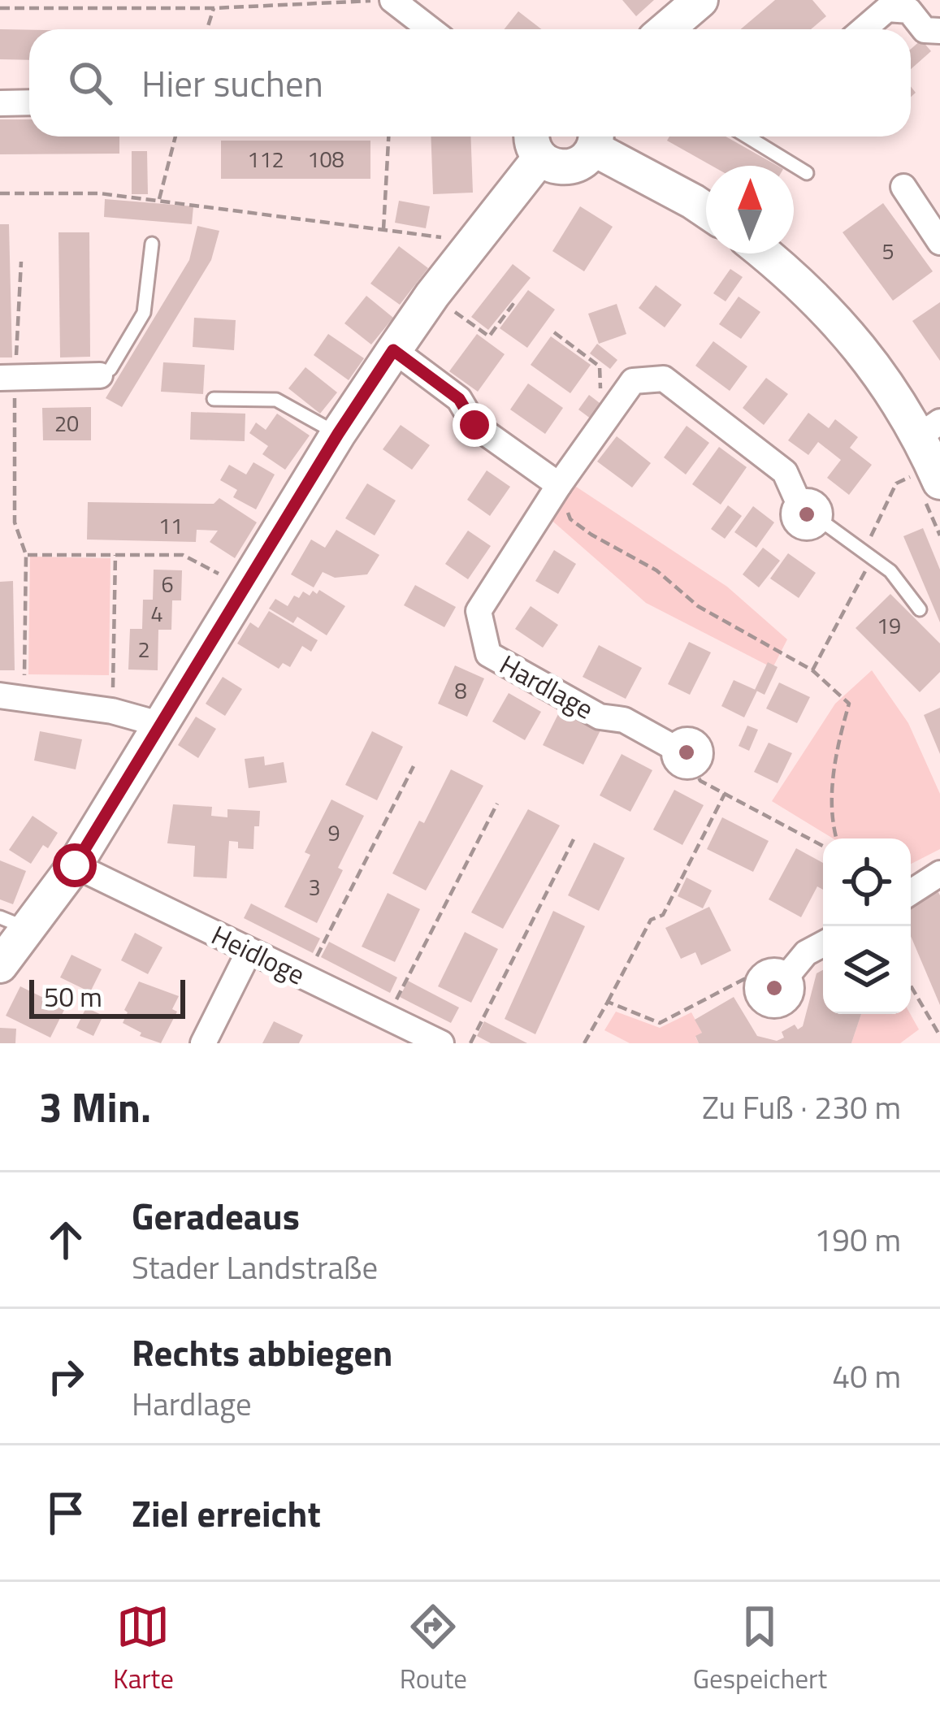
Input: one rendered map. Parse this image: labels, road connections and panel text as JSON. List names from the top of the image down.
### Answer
{
  "streets": {
    "street": ["Hardlage", "Heidloge"]
  },
  "house_numbers": [
    "112",
    "108",
    "5",
    "20",
    "11",
    "6",
    "4",
    "19",
    "2",
    "8",
    "9",
    "3"
  ],
  "scale_bar": "50 m",
  "north": "top",
  "page": {
    "search": "Hier suchen",
    "scale": "50 m",
    "heading": ["3 Min.", "Zu Fuß · 230 m"],
    "list": [
      ["Geradeaus", "Stader Landstraße", "190 m"],
      ["Rechts abbiegen", "Hardlage", "40 m"],
      "Ziel erreicht"
    ],
    "nav": ["Karte", "Route", "Gespeichert"]
  }
}
